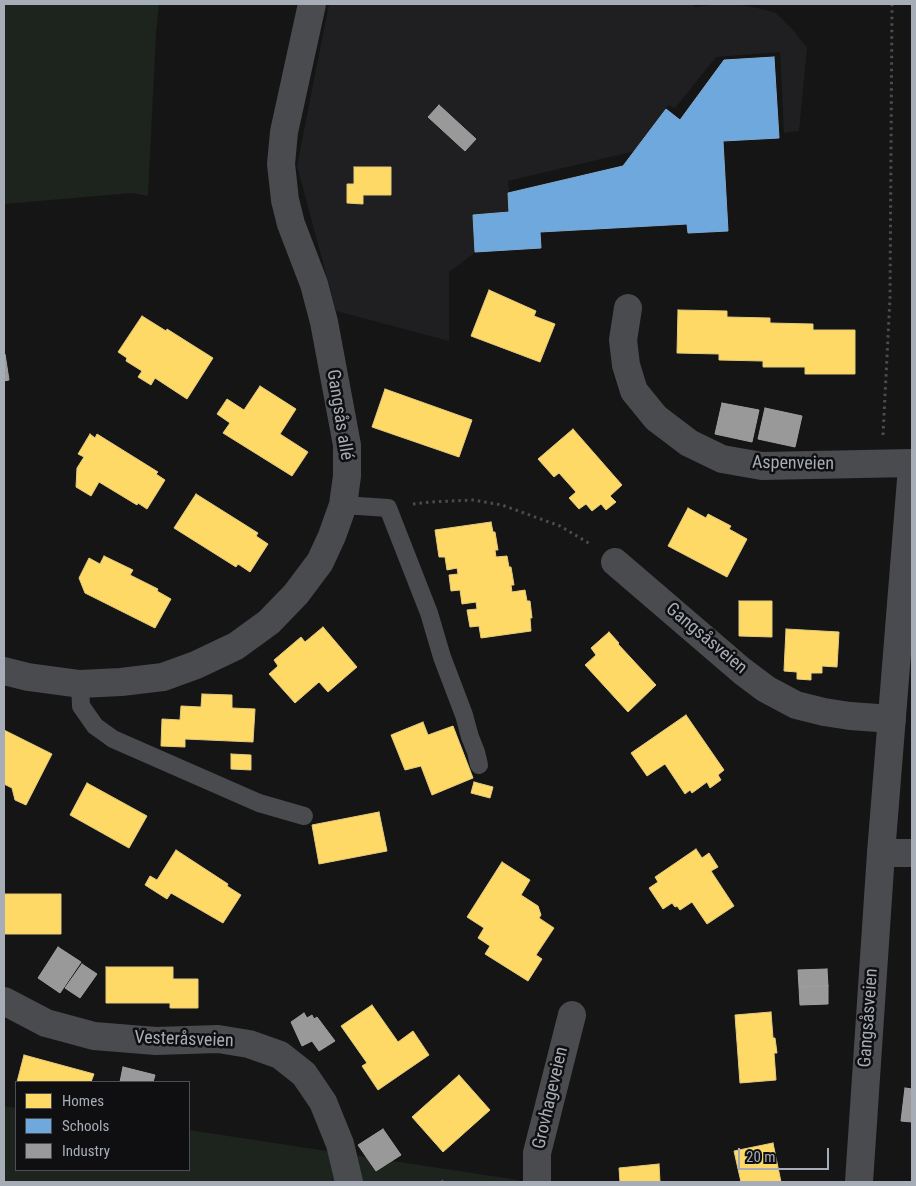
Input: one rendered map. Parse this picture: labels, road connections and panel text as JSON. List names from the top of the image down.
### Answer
{
  "streets": {
    "street": [
      "Gangsås allé",
      "Aspenveien",
      "Gangsåsveien",
      "Vesteråsveien",
      "Grovhageveien"
    ]
  },
  "legend": ["Homes", "Schools", "Industry"],
  "scale_bar": "20 m"
}
